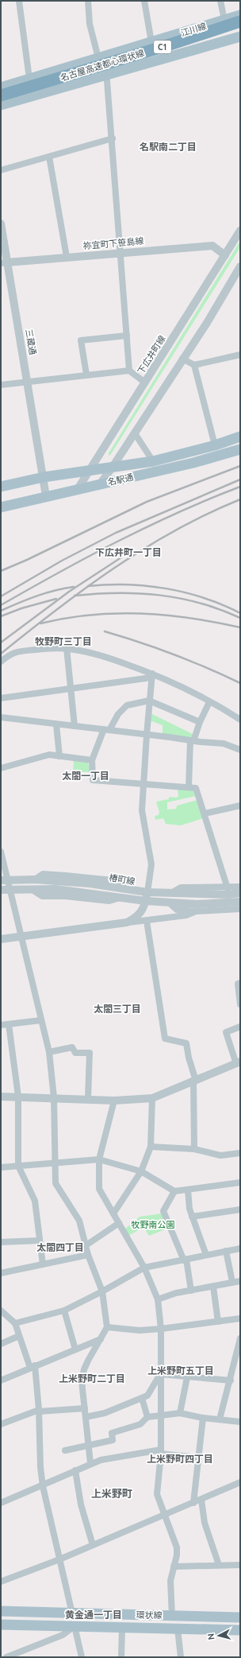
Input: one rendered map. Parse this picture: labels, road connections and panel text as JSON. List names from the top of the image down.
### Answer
{
  "streets": {
    "highway": ["C1", "名古屋高速都心環状線"],
    "main road": ["江川線", "名駅通", "環状線"],
    "street": [
      "祢宜町下笹島線",
      "三蔵通",
      "下広井町線",
      "椿町線"
    ]
  },
  "crossings": [
    ["祢宜町下笹島線", "三蔵通"],
    ["祢宜町下笹島線", "下広井町線"],
    ["三蔵通", "名駅通"],
    ["下広井町線", "名駅通"]
  ],
  "districts": [
    "名駅南二丁目",
    "下広井町一丁目",
    "牧野町三丁目",
    "太閤一丁目",
    "太閤三丁目",
    "太閤四丁目",
    "上米野町五丁目",
    "上米野町二丁目",
    "上米野町四丁目",
    "上米野町",
    "黄金通一丁目"
  ],
  "parks": ["牧野南公園"],
  "north": "left"
}
